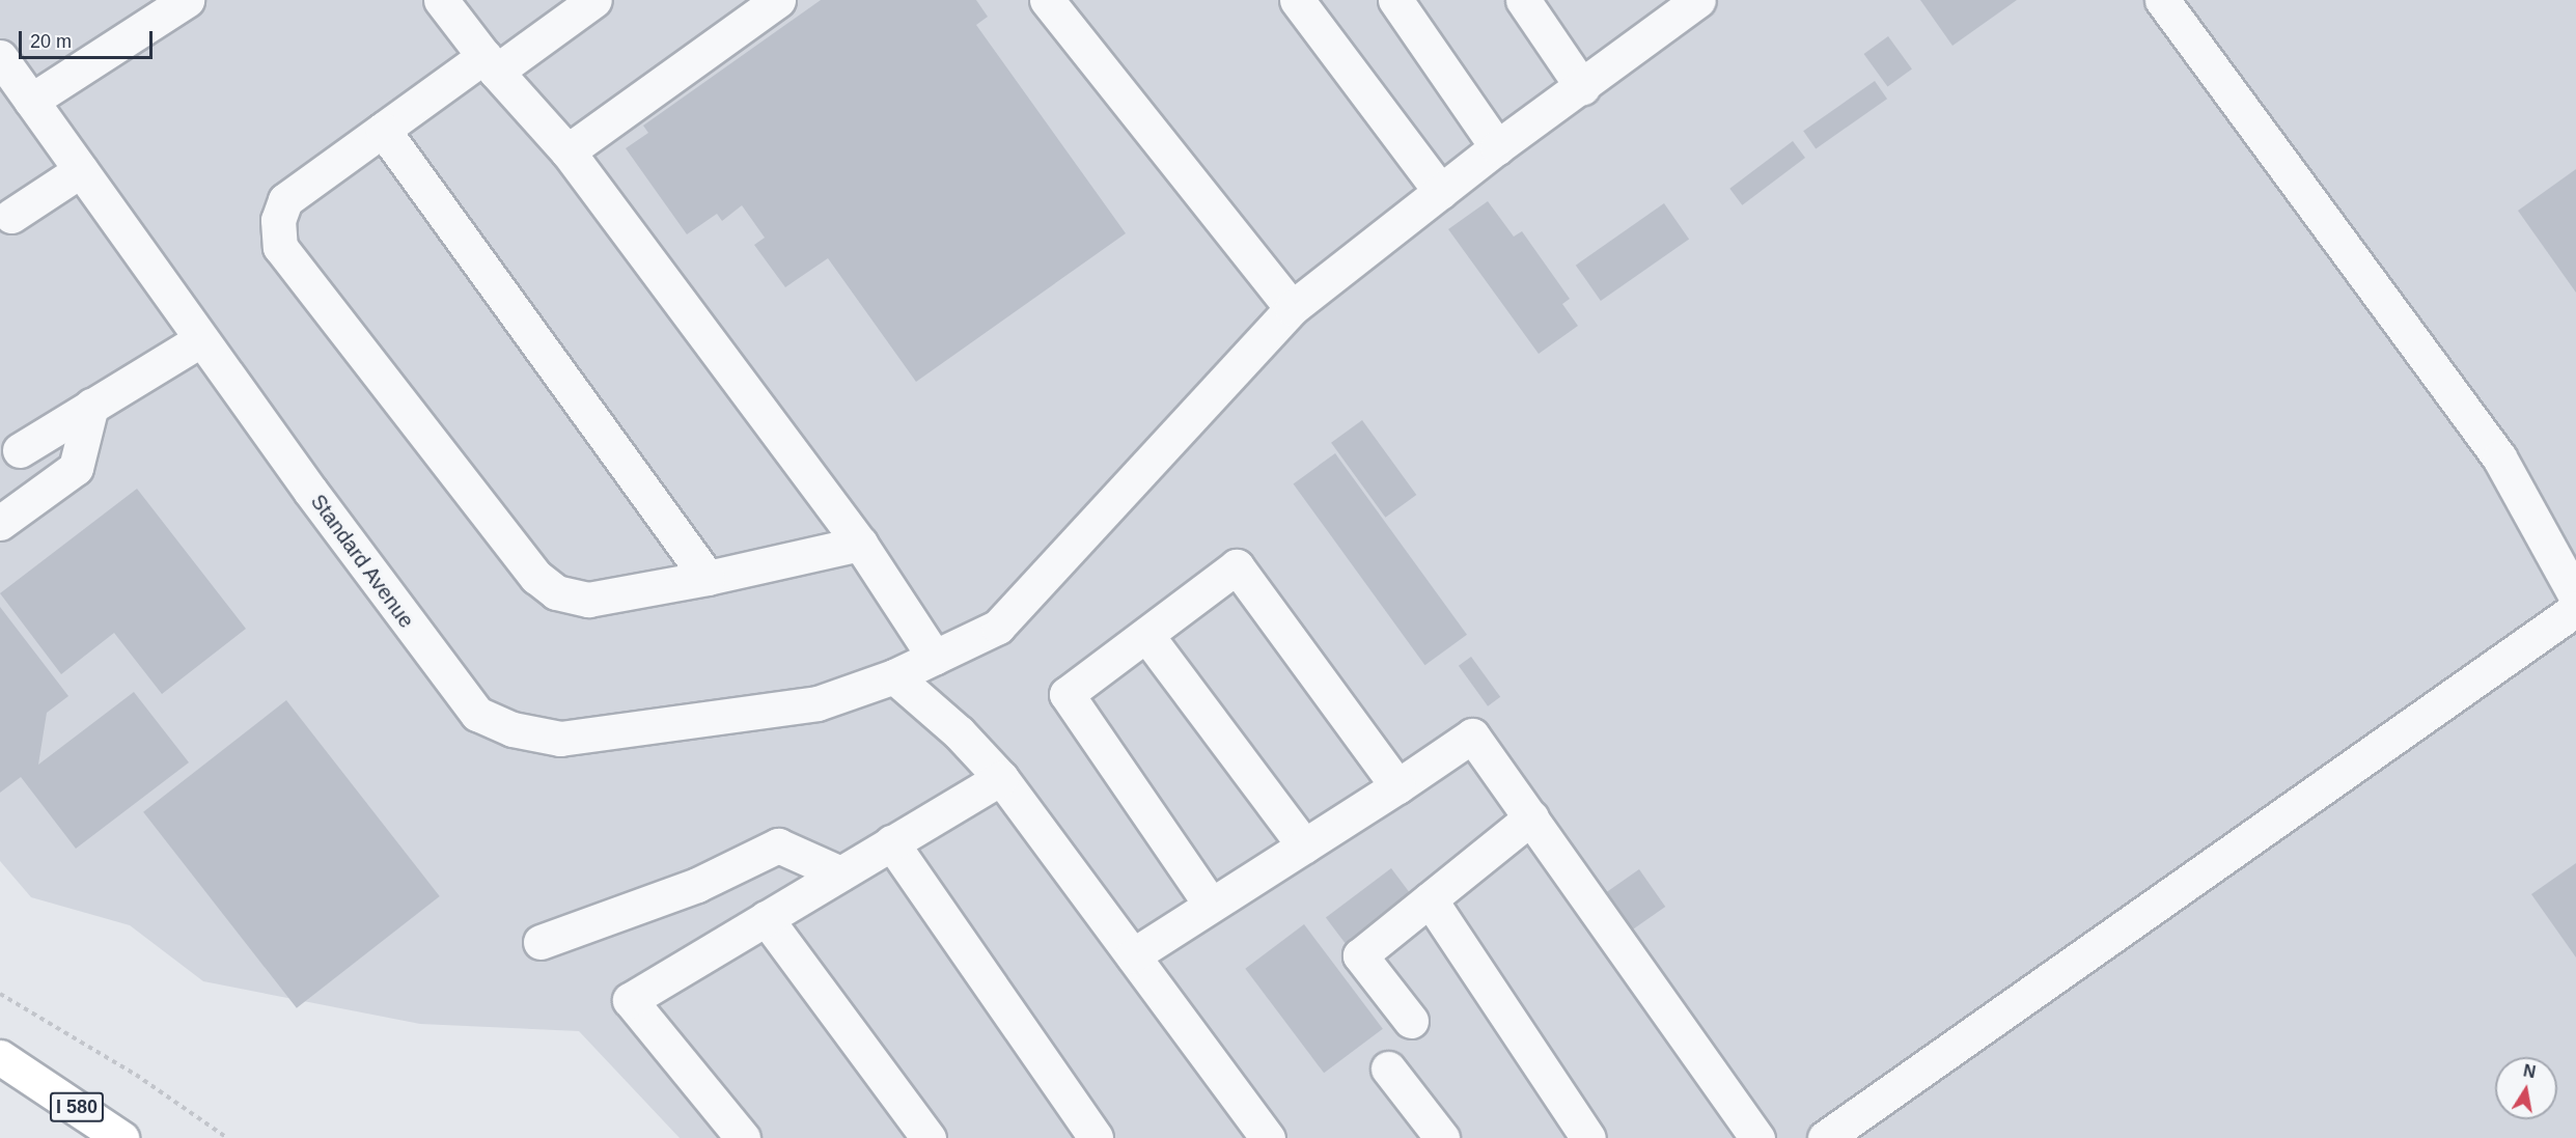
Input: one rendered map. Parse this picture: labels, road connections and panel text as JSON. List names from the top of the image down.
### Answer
{
  "streets": {
    "highway": ["I 580"],
    "street": ["Standard Avenue"]
  },
  "scale_bar": "20 m",
  "north": "top"
}
